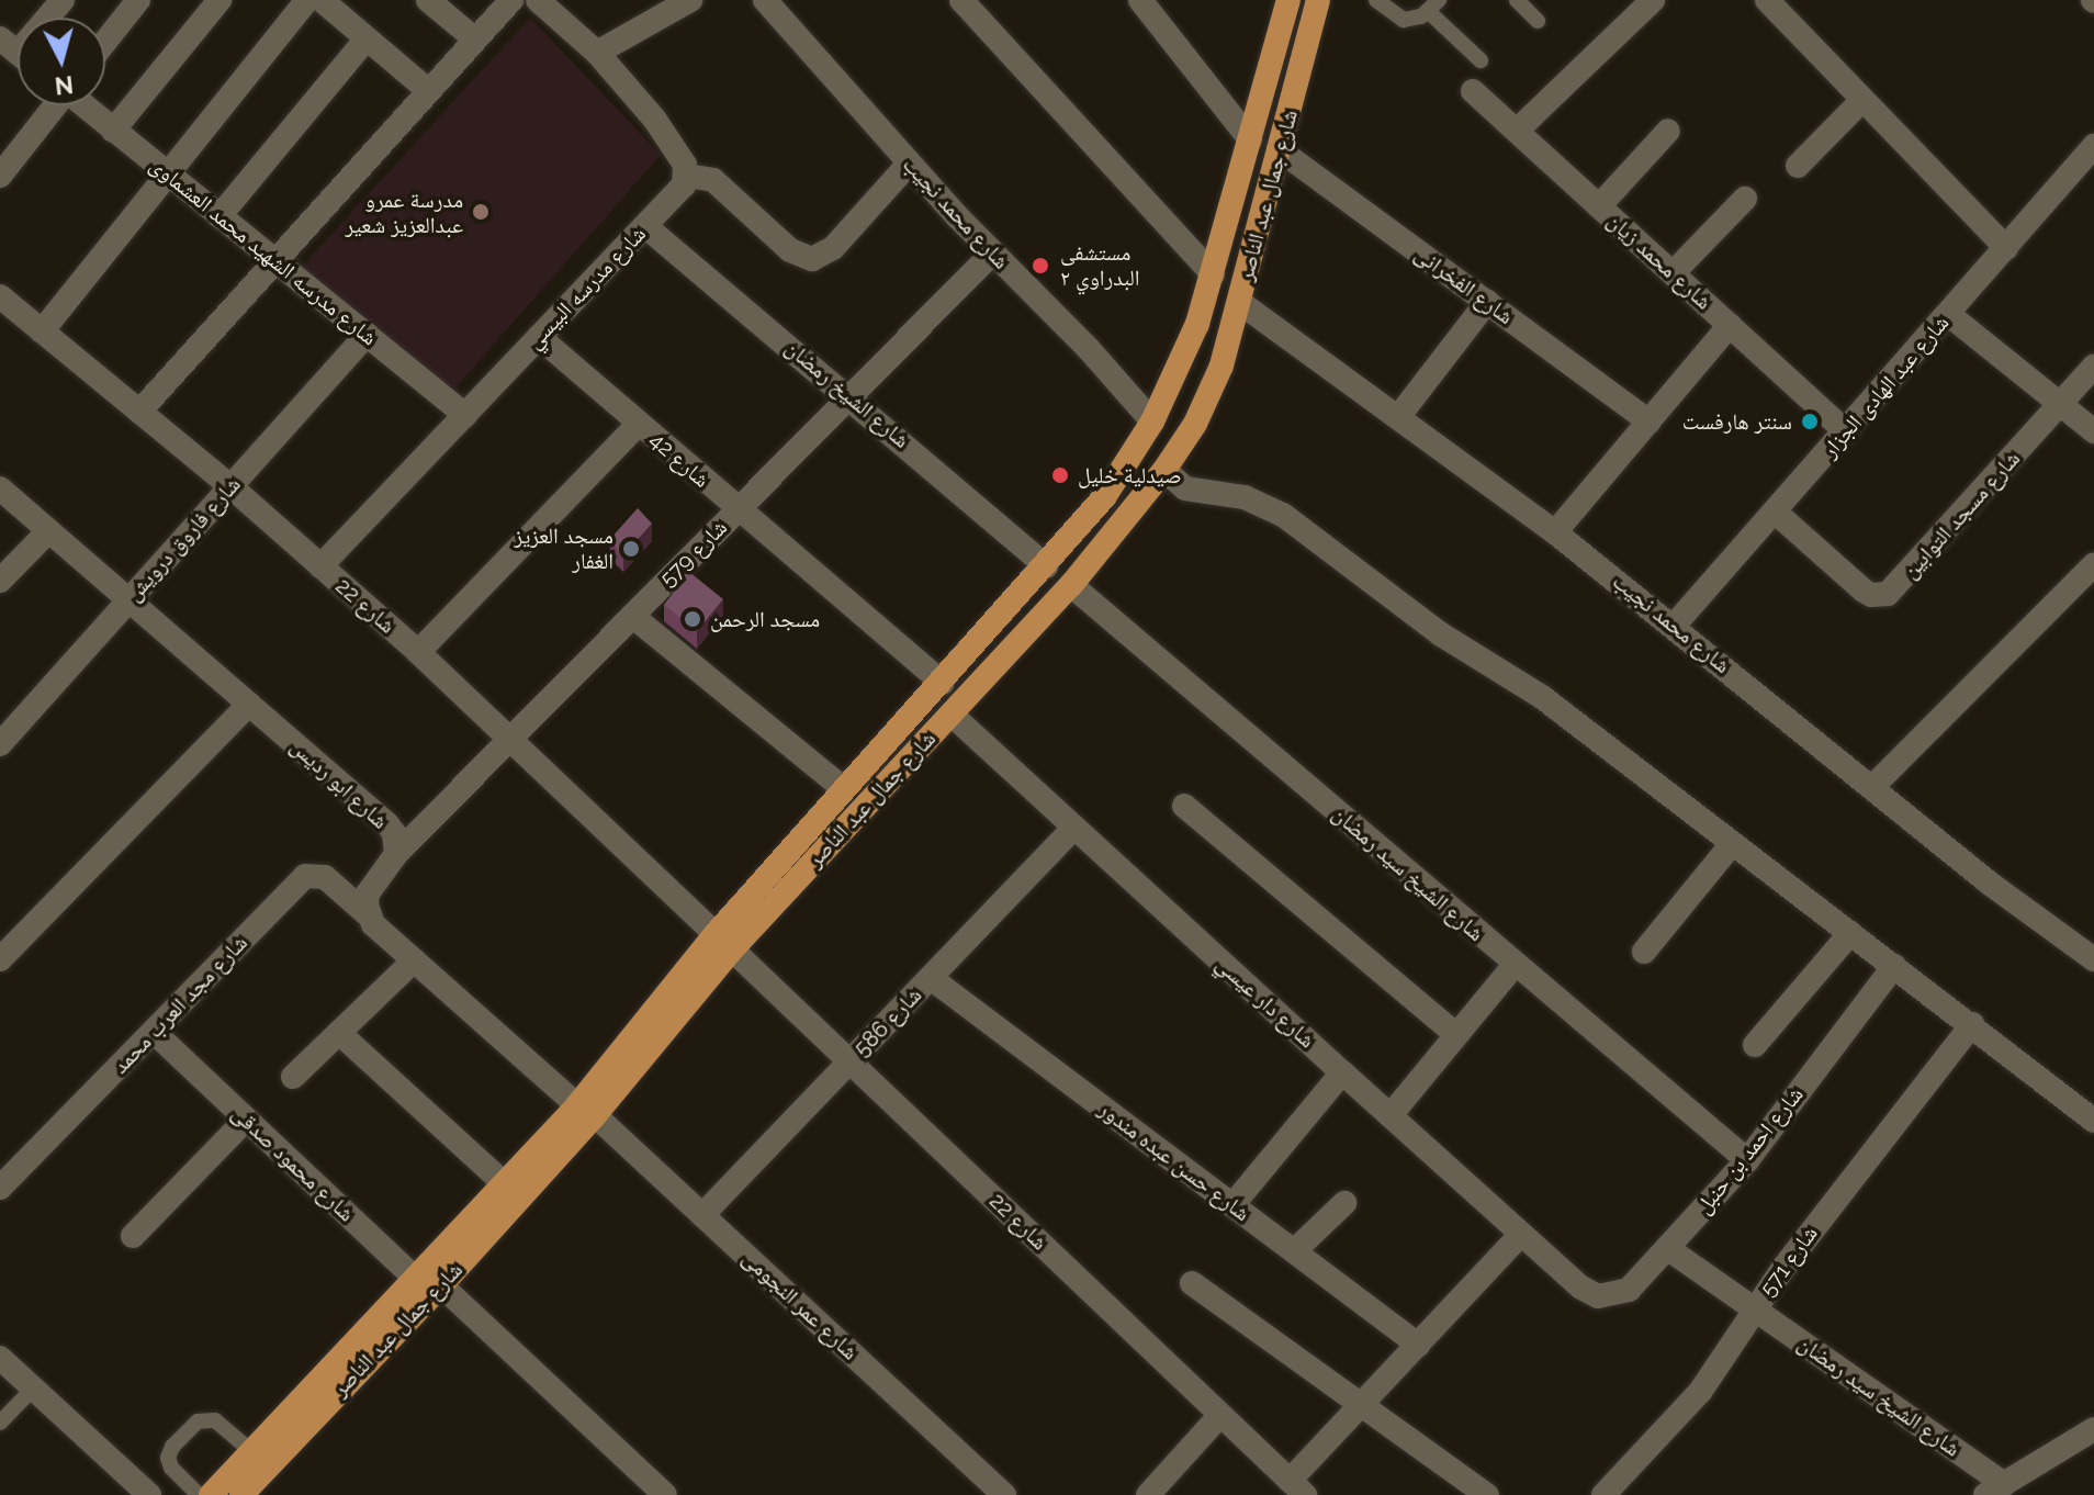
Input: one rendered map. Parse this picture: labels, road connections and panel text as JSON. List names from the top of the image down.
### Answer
{
  "streets": {
    "main road": ["شارع جمال عبد الناصر"],
    "street": [
      "شارع محمد نجيب",
      "شارع مدرسه الشهيد محمد العشماوى",
      "شارع محمد زيان",
      "شارع الفخرانى",
      "شارع مدرسه البيسي",
      "شارع عبد الهادى الجزار",
      "شارع الشيخ رمضان",
      "شارع 42",
      "شارع مسجد التوابين",
      "شارع فاروق درويش",
      "شارع 579",
      "شارع 22",
      "شارع ابو رديس",
      "شارع الشيخ سيد رمضان",
      "شارع دار عيسي",
      "شارع مجد العرب محمد",
      "شارع 586",
      "شارع احمد بن حنبل",
      "شارع حسن عبده مندور",
      "شارع محمود صدقى",
      "شارع 571",
      "شارع عمر النجومى"
    ]
  },
  "crossings": [
    ["شارع جمال عبد الناصر", "شارع محمد نجيب"],
    ["شارع جمال عبد الناصر", "شارع الفخرانى"],
    ["شارع جمال عبد الناصر", "شارع الشيخ رمضان"],
    ["شارع جمال عبد الناصر", "شارع 42"],
    ["شارع جمال عبد الناصر", "شارع 22"],
    ["شارع جمال عبد الناصر", "شارع الشيخ سيد رمضان"],
    ["شارع جمال عبد الناصر", "شارع دار عيسي"],
    ["شارع جمال عبد الناصر", "شارع محمود صدقى"],
    ["شارع جمال عبد الناصر", "شارع عمر النجومى"],
    ["شارع محمد نجيب", "شارع عبد الهادى الجزار"],
    ["شارع محمد نجيب", "شارع 579"],
    ["شارع مدرسه الشهيد محمد العشماوى", "شارع مدرسه البيسي"],
    ["شارع مدرسه الشهيد محمد العشماوى", "شارع فاروق درويش"],
    ["شارع محمد زيان", "شارع عبد الهادى الجزار"],
    ["شارع مدرسه البيسي", "شارع الشيخ رمضان"],
    ["شارع مدرسه البيسي", "شارع 42"],
    ["شارع مدرسه البيسي", "شارع 22"],
    ["شارع عبد الهادى الجزار", "شارع مسجد التوابين"],
    ["شارع الشيخ رمضان", "شارع 579"],
    ["شارع 42", "شارع 579"],
    ["شارع فاروق درويش", "شارع 22"],
    ["شارع فاروق درويش", "شارع ابو رديس"],
    ["شارع 579", "شارع 22"],
    ["شارع 579", "شارع ابو رديس"],
    ["شارع 22", "شارع 586"],
    ["شارع ابو رديس", "شارع مجد العرب محمد"],
    ["شارع الشيخ سيد رمضان", "شارع احمد بن حنبل"],
    ["شارع الشيخ سيد رمضان", "شارع 571"],
    ["شارع دار عيسي", "شارع 586"],
    ["شارع دار عيسي", "شارع احمد بن حنبل"],
    ["شارع مجد العرب محمد", "شارع محمود صدقى"],
    ["شارع 586", "شارع حسن عبده مندور"],
    ["شارع 586", "شارع عمر النجومى"]
  ],
  "places": [
    "مدرسة عمرو عبدالعزيز شعير",
    "مستشفى البدراوي ٢",
    "سنتر هارفست",
    "صيدلية خليل",
    "مسجد العزيز الغفار",
    "مسجد الرحمن"
  ],
  "north": "bottom"
}
